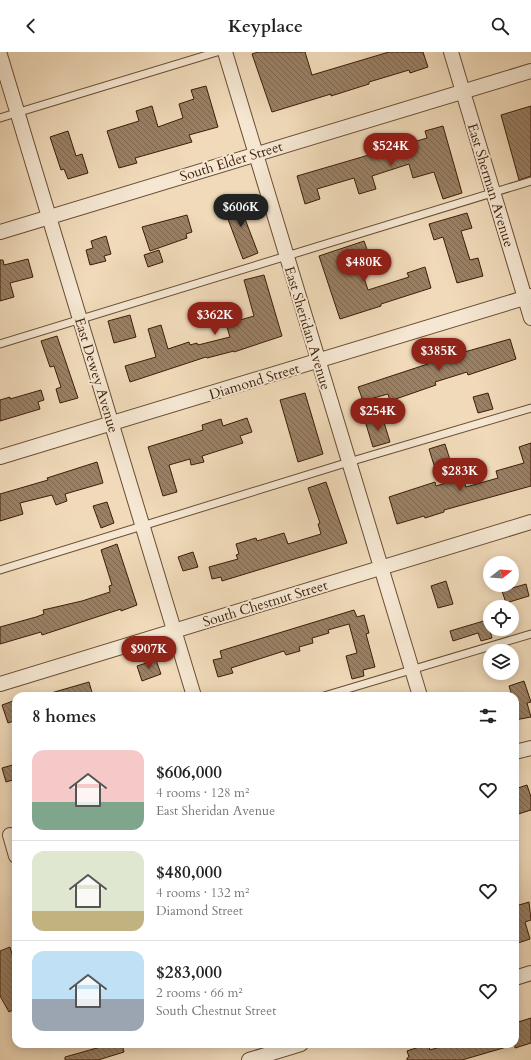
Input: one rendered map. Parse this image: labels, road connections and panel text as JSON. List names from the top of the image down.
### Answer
{
  "streets": {
    "street": [
      "South Elder Street",
      "East Sherman Avenue",
      "East Sheridan Avenue",
      "East Dewey Avenue",
      "Diamond Street",
      "South Chestnut Street"
    ]
  },
  "crossings": [
    ["South Elder Street", "East Sherman Avenue"],
    ["South Elder Street", "East Sheridan Avenue"],
    ["South Elder Street", "East Dewey Avenue"],
    ["East Sherman Avenue", "Diamond Street"],
    ["East Sheridan Avenue", "Diamond Street"],
    ["East Sheridan Avenue", "South Chestnut Street"],
    ["East Dewey Avenue", "Diamond Street"],
    ["East Dewey Avenue", "South Chestnut Street"]
  ],
  "north": "right",
  "page": {
    "header": "Keyplace",
    "price": [
      "$524K",
      "$606K",
      "$480K",
      "$362K",
      "$385K",
      "$254K",
      "$283K",
      "$907K"
    ],
    "heading": "8 homes",
    "list": [
      {
        "name": "$606,000",
        "note": "4 rooms · 128 m² · East Sheridan Avenue"
      },
      {
        "name": "$480,000",
        "note": "4 rooms · 132 m² · Diamond Street"
      },
      {
        "name": "$283,000",
        "note": "2 rooms · 66 m² · South Chestnut Street"
      }
    ]
  }
}
